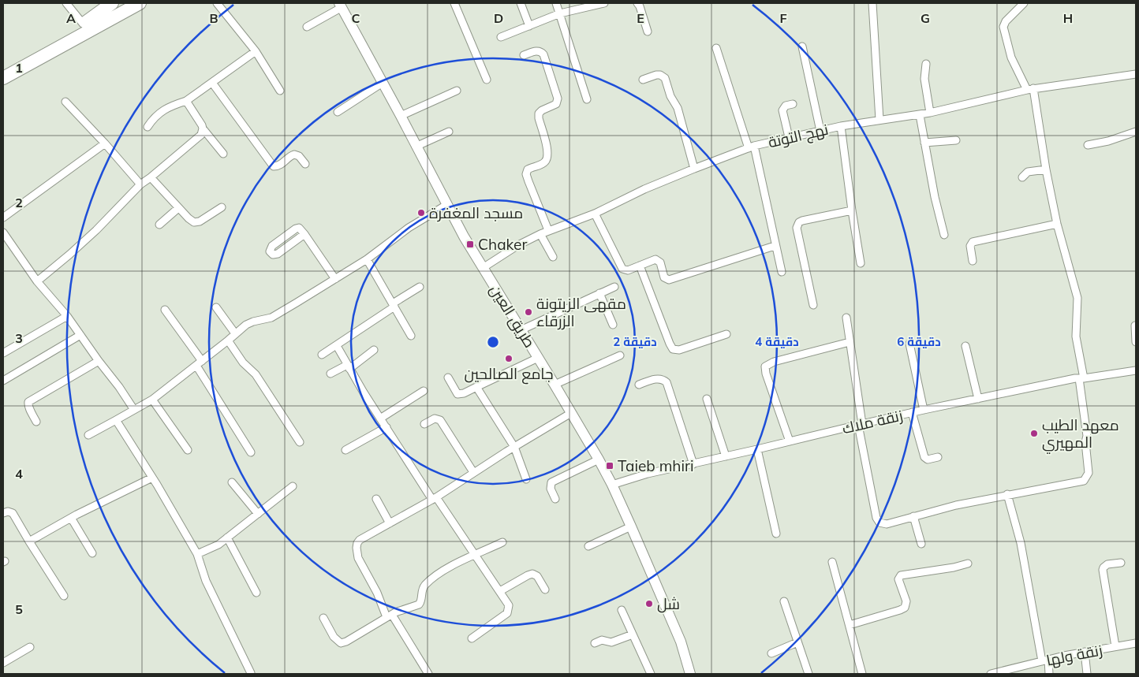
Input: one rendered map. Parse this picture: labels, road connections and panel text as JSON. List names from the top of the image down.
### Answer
{
  "streets": {
    "main road": ["طريق العين"],
    "street": ["نهج التوتة", "زنقة ملاك", "زنقة ولها"]
  },
  "crossings": [
    ["نهج التوتة", "طريق العين"],
    ["طريق العين", "زنقة ملاك"]
  ],
  "places": {
    "other": [
      "مسجد المغفرة",
      "مقهى الزيتونة الزرقاء",
      "جامع الصالحين",
      "معهد الطيب المهيري",
      "شل"
    ],
    "transit": ["Chaker", "Taieb mhiri"]
  },
  "grid": {
    "columns": [
      "A",
      "B",
      "C",
      "D",
      "E",
      "F",
      "G",
      "H"
    ],
    "rows": [
      "1",
      "2",
      "3",
      "4",
      "5"
    ]
  },
  "rings": ["2 دقيقة", "4 دقيقة", "6 دقيقة"]
}
